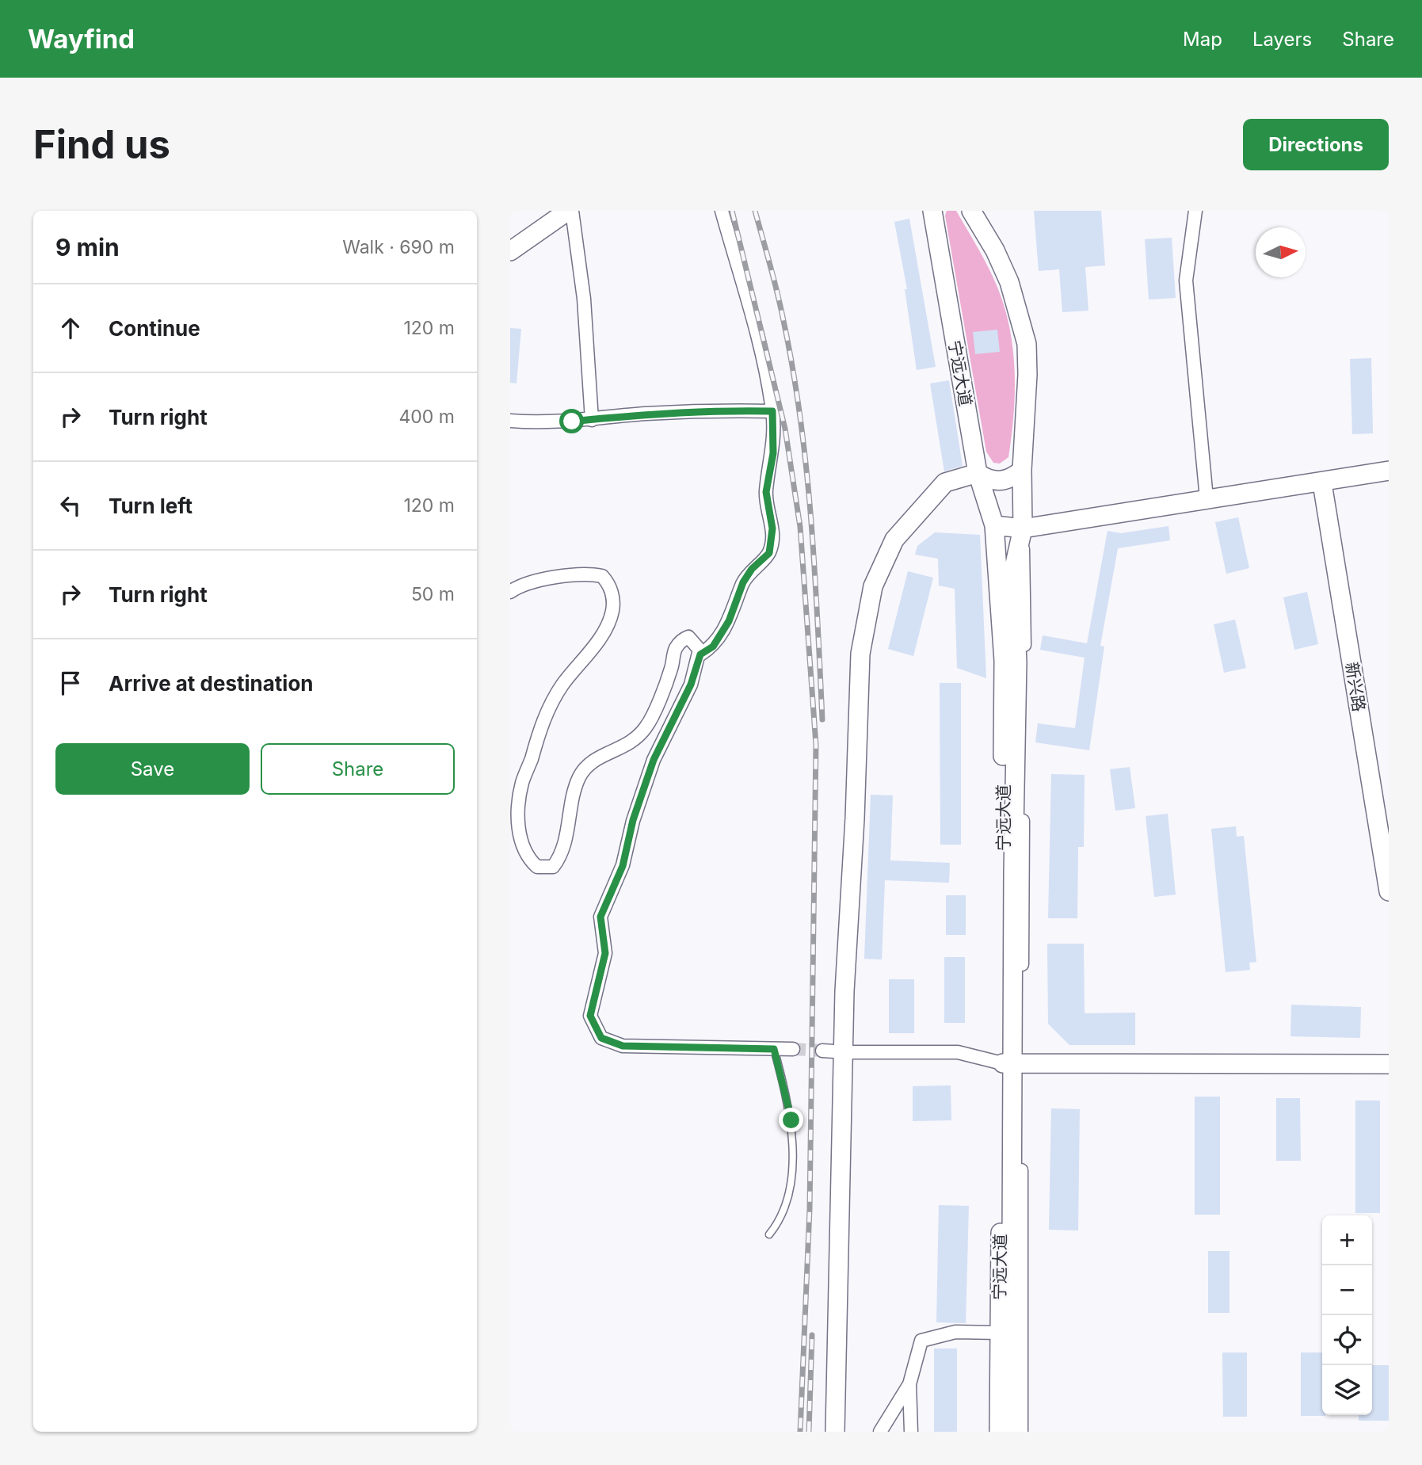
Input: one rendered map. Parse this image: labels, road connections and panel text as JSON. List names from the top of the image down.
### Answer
{
  "streets": {
    "main road": ["宁远大道", "新兴路"]
  },
  "north": "right",
  "page": {
    "header": "Wayfind",
    "nav": ["Map", "Layers", "Share"],
    "buttons": [
      "Directions",
      ["Save", "Share"]
    ],
    "title": "Find us",
    "heading": ["9 min", "Walk · 690 m"],
    "list": [
      ["Continue", "120 m"],
      ["Turn right", "400 m"],
      ["Turn left", "120 m"],
      ["Turn right", "50 m"],
      "Arrive at destination"
    ],
    "map_buttons": ["+", "−"]
  }
}
